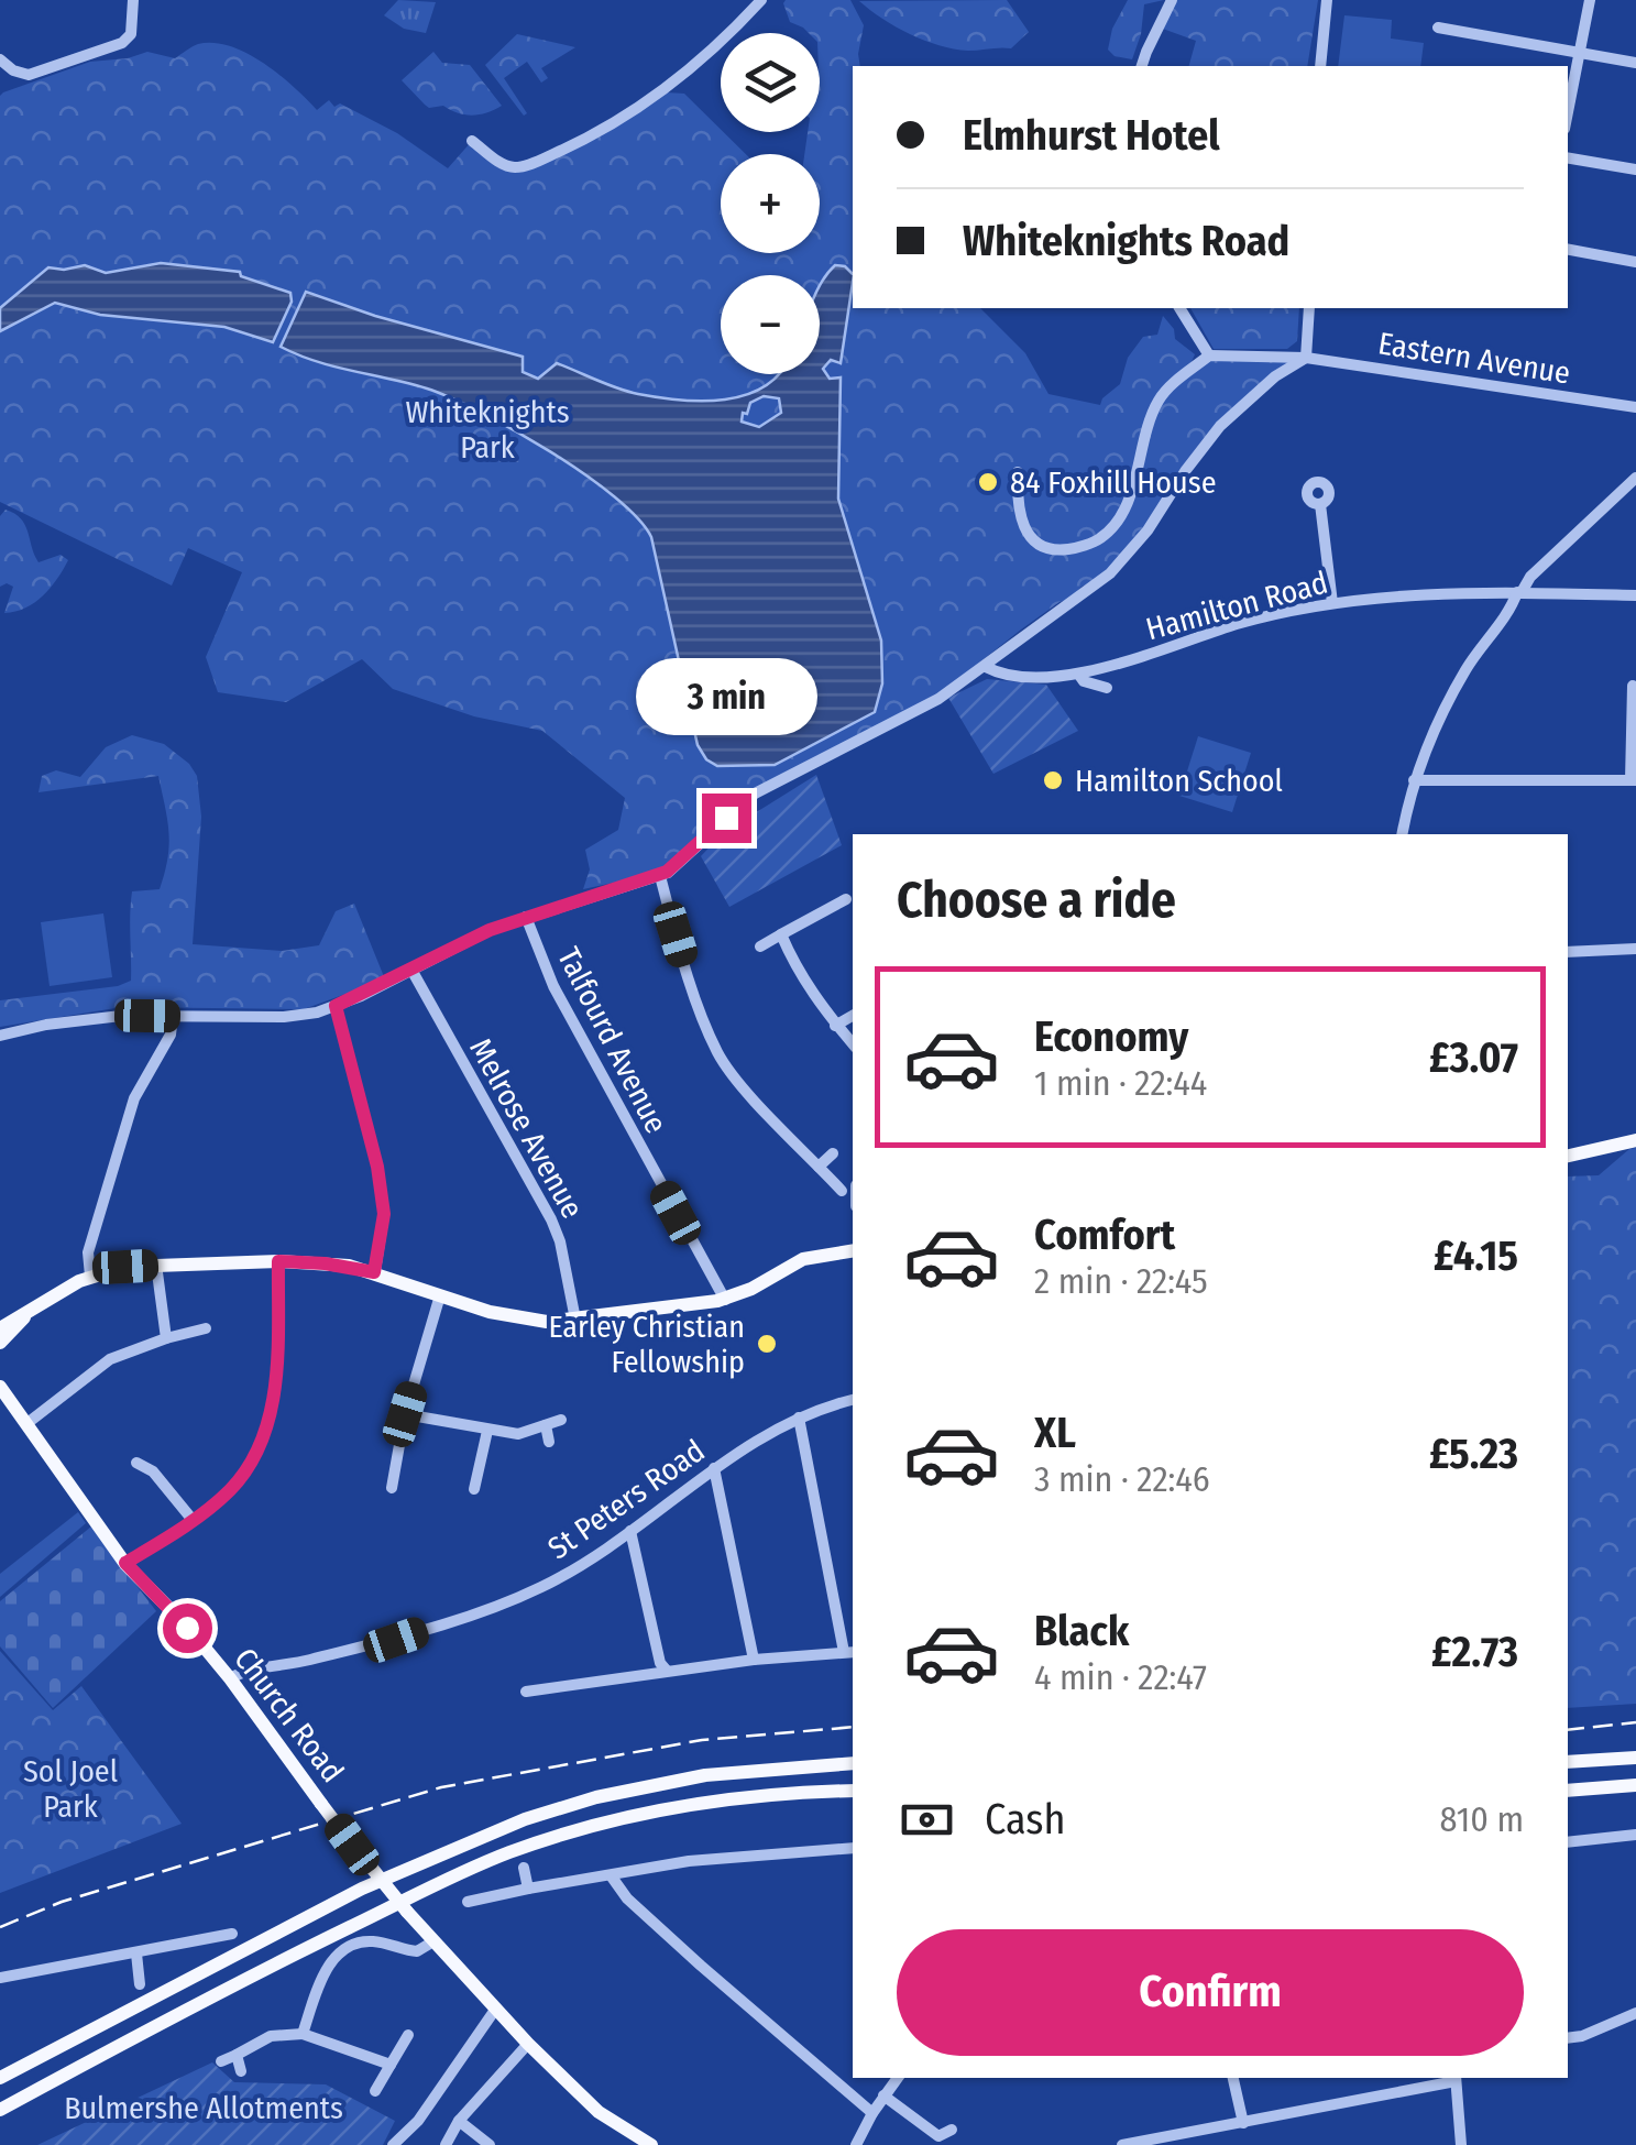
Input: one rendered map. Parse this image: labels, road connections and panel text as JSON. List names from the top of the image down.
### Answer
{
  "streets": {
    "main road": ["Church Road"],
    "street": [
      "Eastern Avenue",
      "Hamilton Road",
      "Talfourd Avenue",
      "Melrose Avenue",
      "St Peters Road"
    ]
  },
  "crossings": [
    ["St Peters Road", "Church Road"]
  ],
  "parks": ["Whiteknights Park", "Sol Joel Park", "Bulmershe Allotments"],
  "places": ["84 Foxhill House", "Hamilton School", "Earley Christian Fellowship"],
  "page": {
    "map_buttons": ["+", "−"],
    "banner": ["Elmhurst Hotel", "Whiteknights Road"],
    "bubble": "3 min",
    "heading": "Choose a ride",
    "list": [
      {
        "name": "Economy",
        "note": "1 min · 22:44",
        "value": "£3.07"
      },
      {
        "name": "Comfort",
        "note": "2 min · 22:45",
        "value": "£4.15"
      },
      {
        "name": "XL",
        "note": "3 min · 22:46",
        "value": "£5.23"
      },
      {
        "name": "Black",
        "note": "4 min · 22:47",
        "value": "£2.73"
      }
    ],
    "pay": ["Cash", "810 m"],
    "buttons": "Confirm"
  }
}
